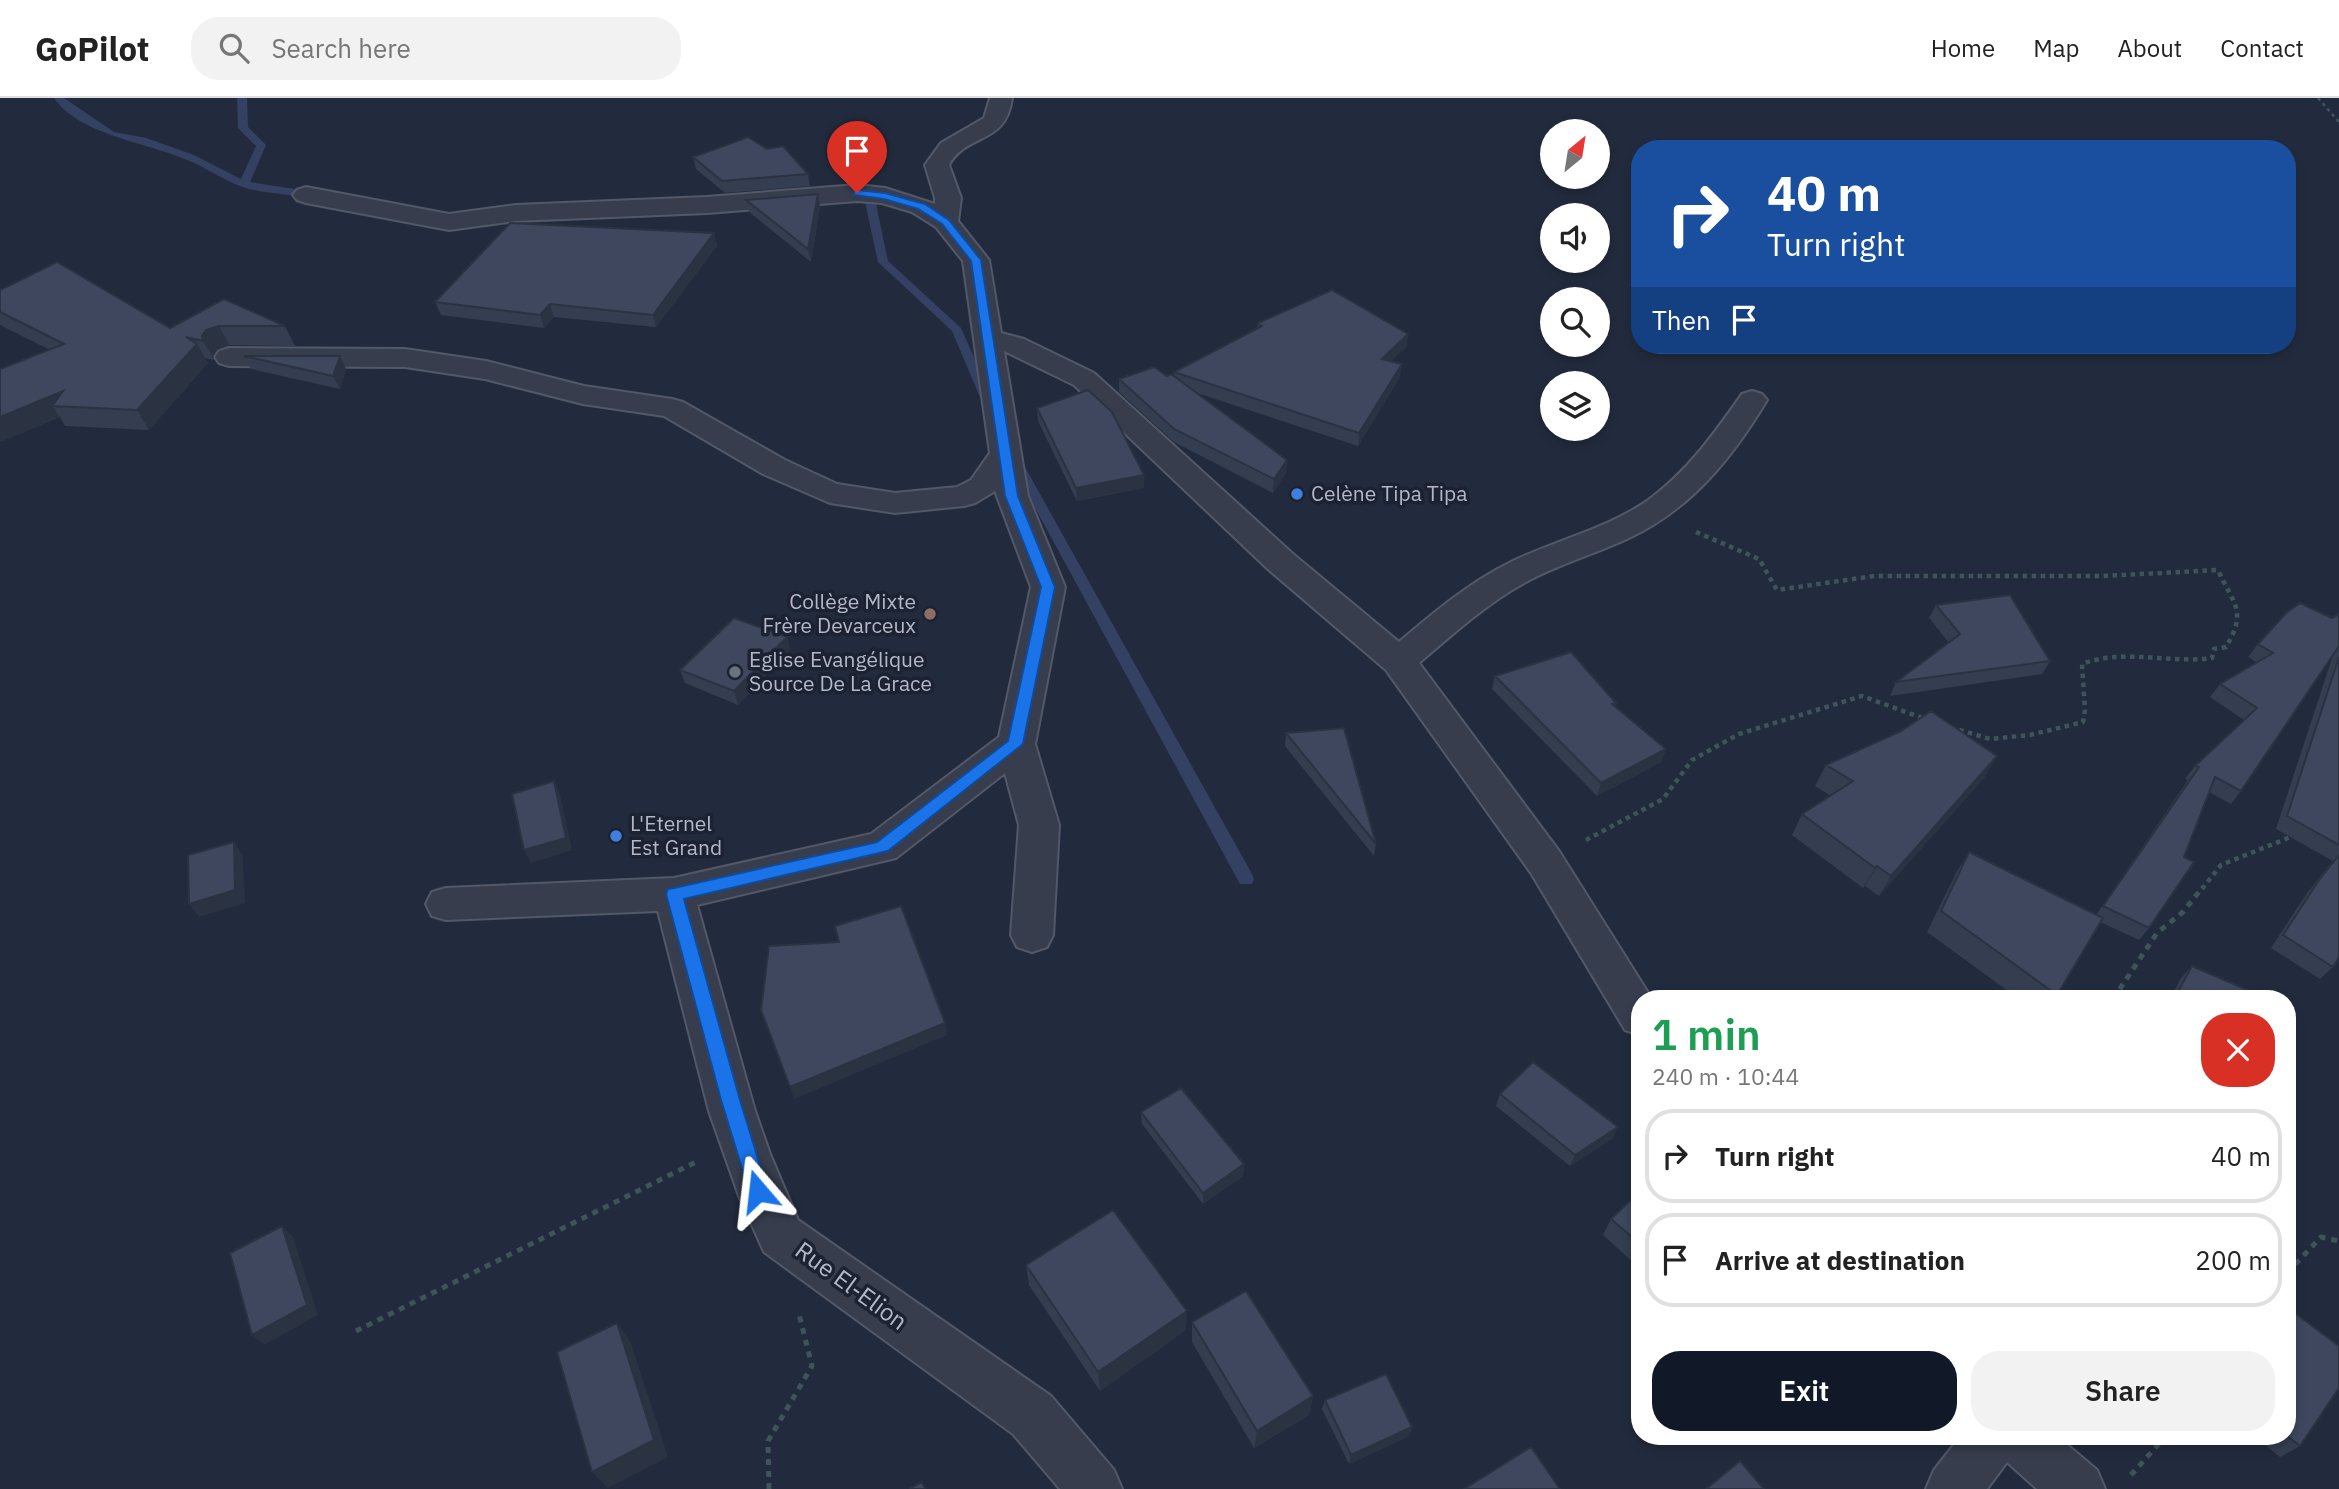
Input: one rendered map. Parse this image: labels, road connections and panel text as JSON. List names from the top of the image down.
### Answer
{
  "streets": {
    "street": ["Rue El-Elion"]
  },
  "places": [
    "Celène Tipa Tipa",
    "Collège Mixte Frère Devarceux",
    "Eglise Evangélique Source De La Grace",
    "L'Eternel Est Grand"
  ],
  "north": "top right",
  "page": {
    "header": "GoPilot",
    "search": "Search here",
    "nav": [
      "Home",
      "Map",
      "About",
      "Contact"
    ],
    "turn": ["40 m", "Turn right"],
    "then": "Then",
    "heading": ["1 min", "240 m · 10:44"],
    "list": [
      {
        "name": "Turn right",
        "value": "40 m"
      },
      {
        "name": "Arrive at destination",
        "value": "200 m"
      }
    ],
    "buttons": ["Exit", "Share"]
  }
}
